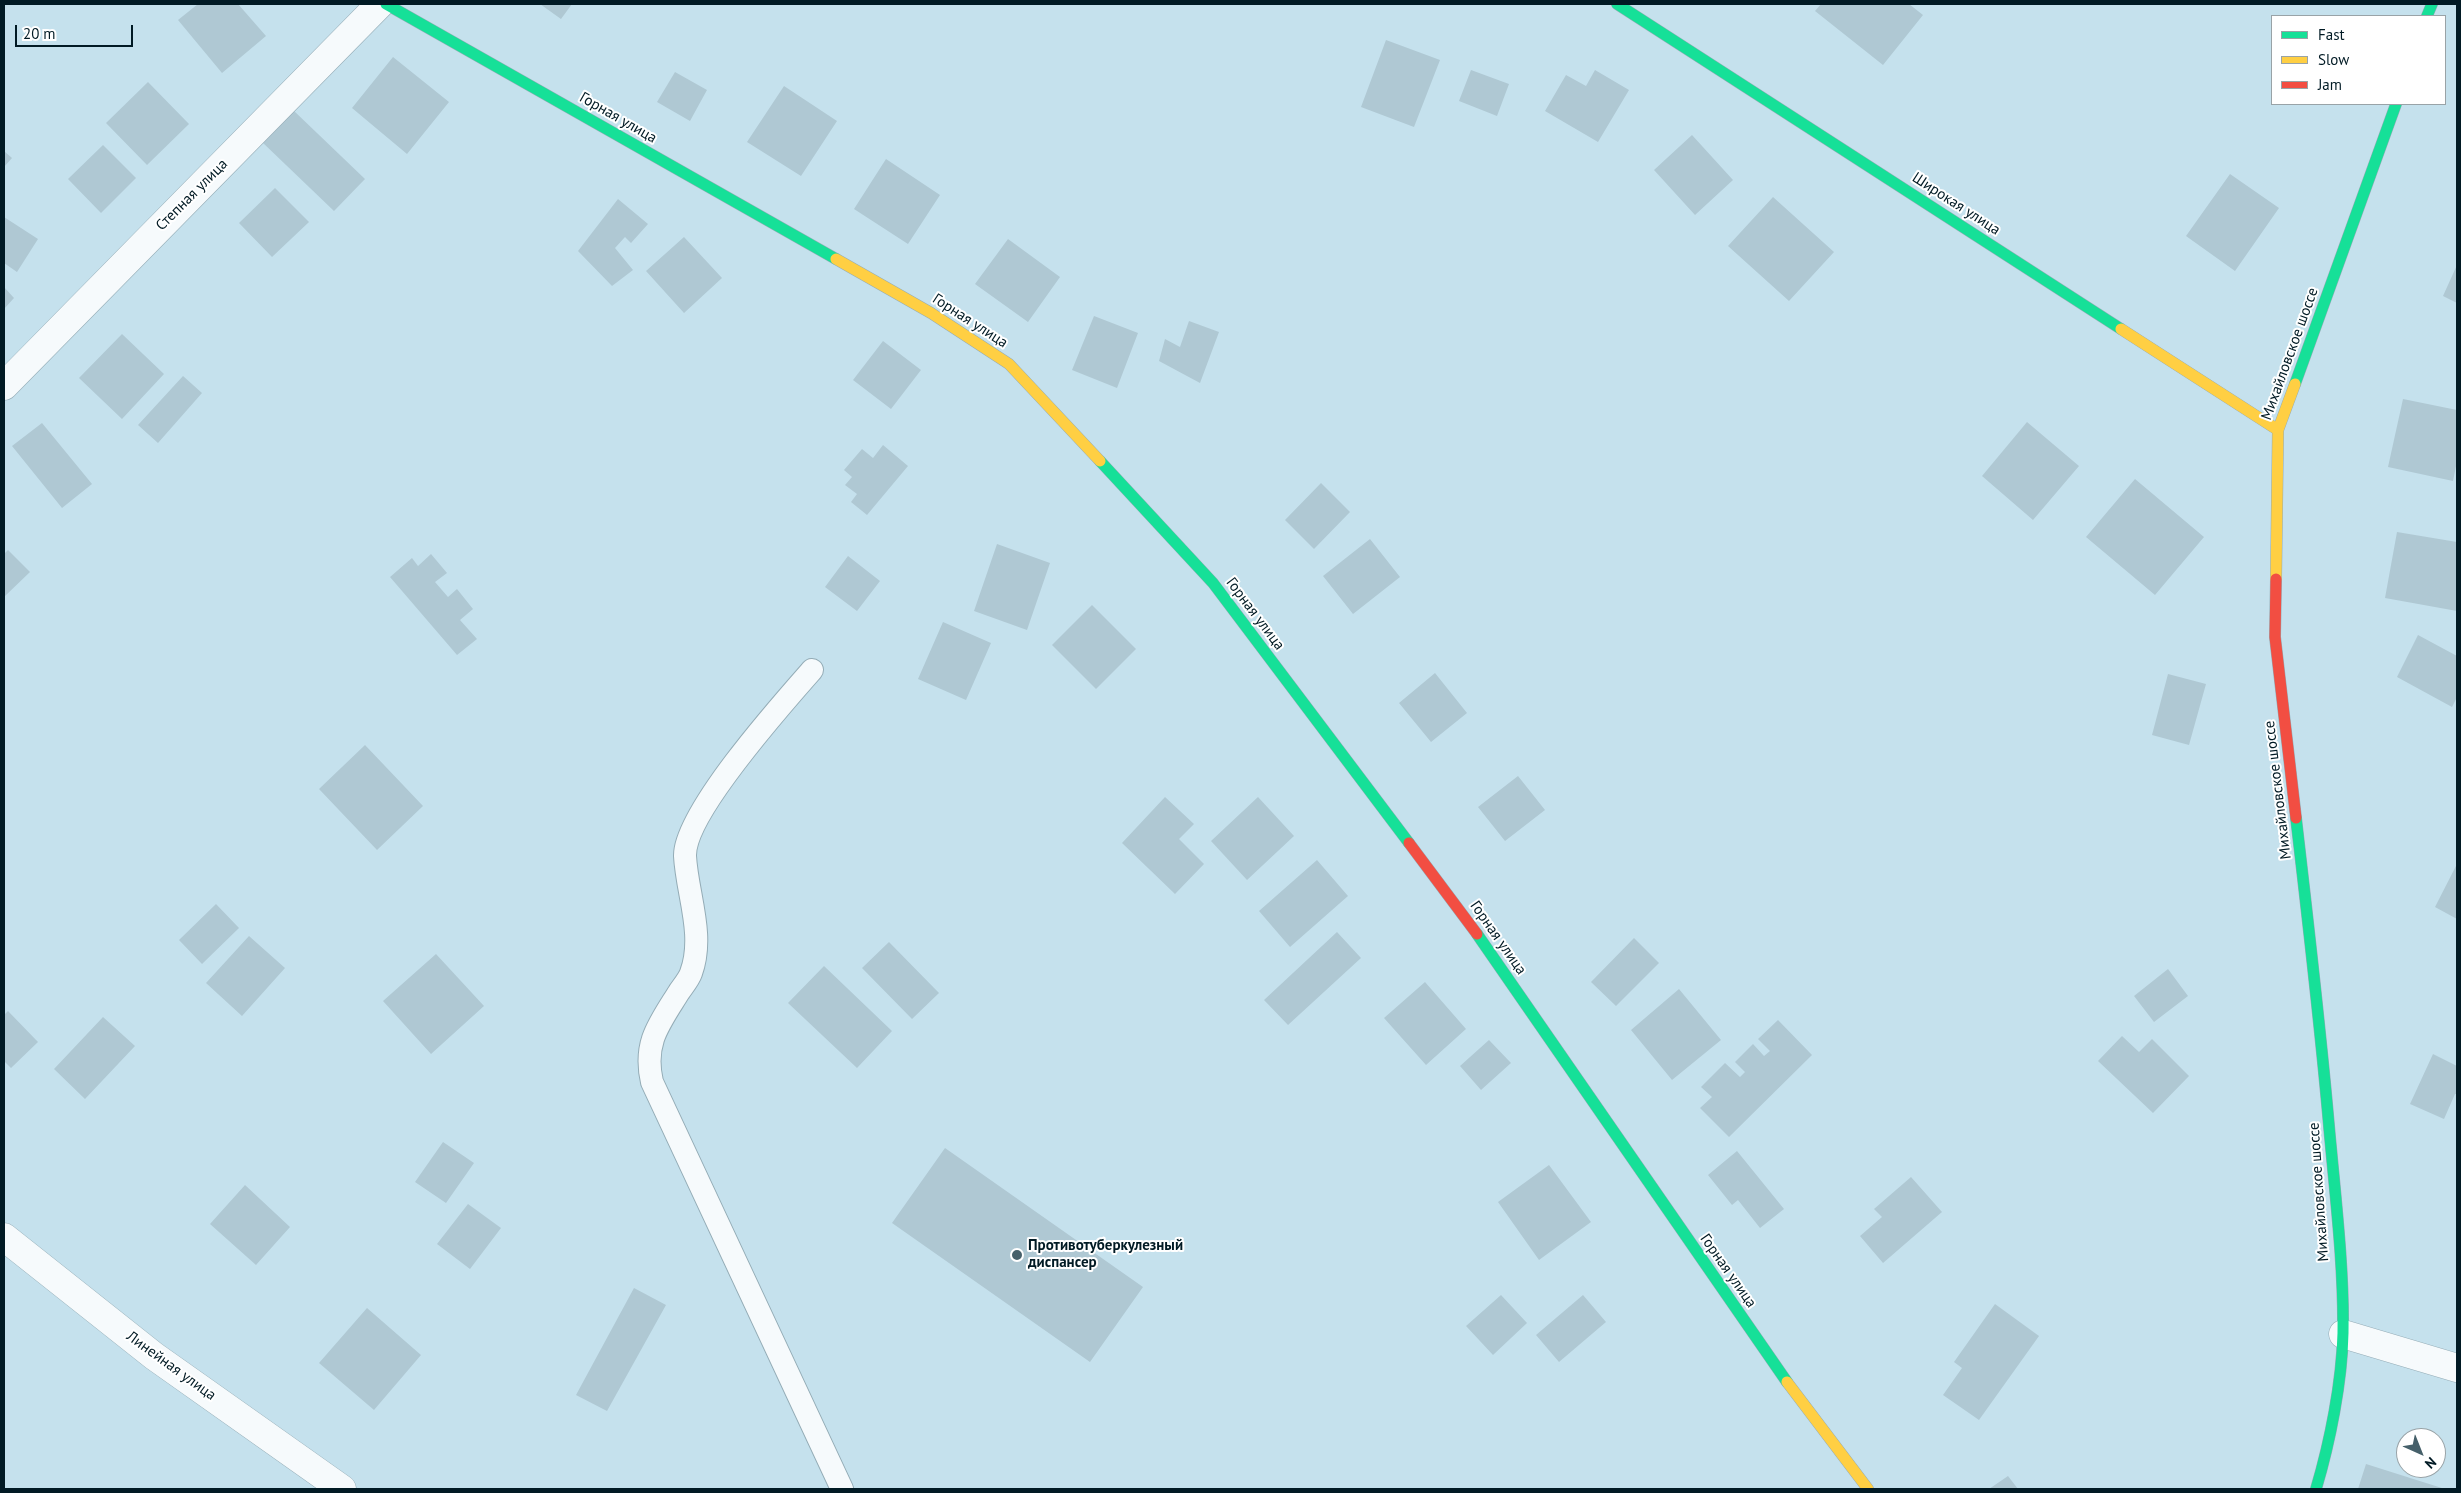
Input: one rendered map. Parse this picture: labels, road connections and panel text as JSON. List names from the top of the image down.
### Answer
{
  "streets": {
    "street": [
      "Горная улица",
      "Степная улица",
      "Широкая улица",
      "Михайловское шоссе",
      "Линейная улица"
    ]
  },
  "crossings": [
    ["Широкая улица", "Михайловское шоссе"]
  ],
  "places": ["Противотуберкулезный диспансер"],
  "legend": ["Fast", "Slow", "Jam"],
  "scale_bar": "20 m",
  "north": "bottom right"
}
